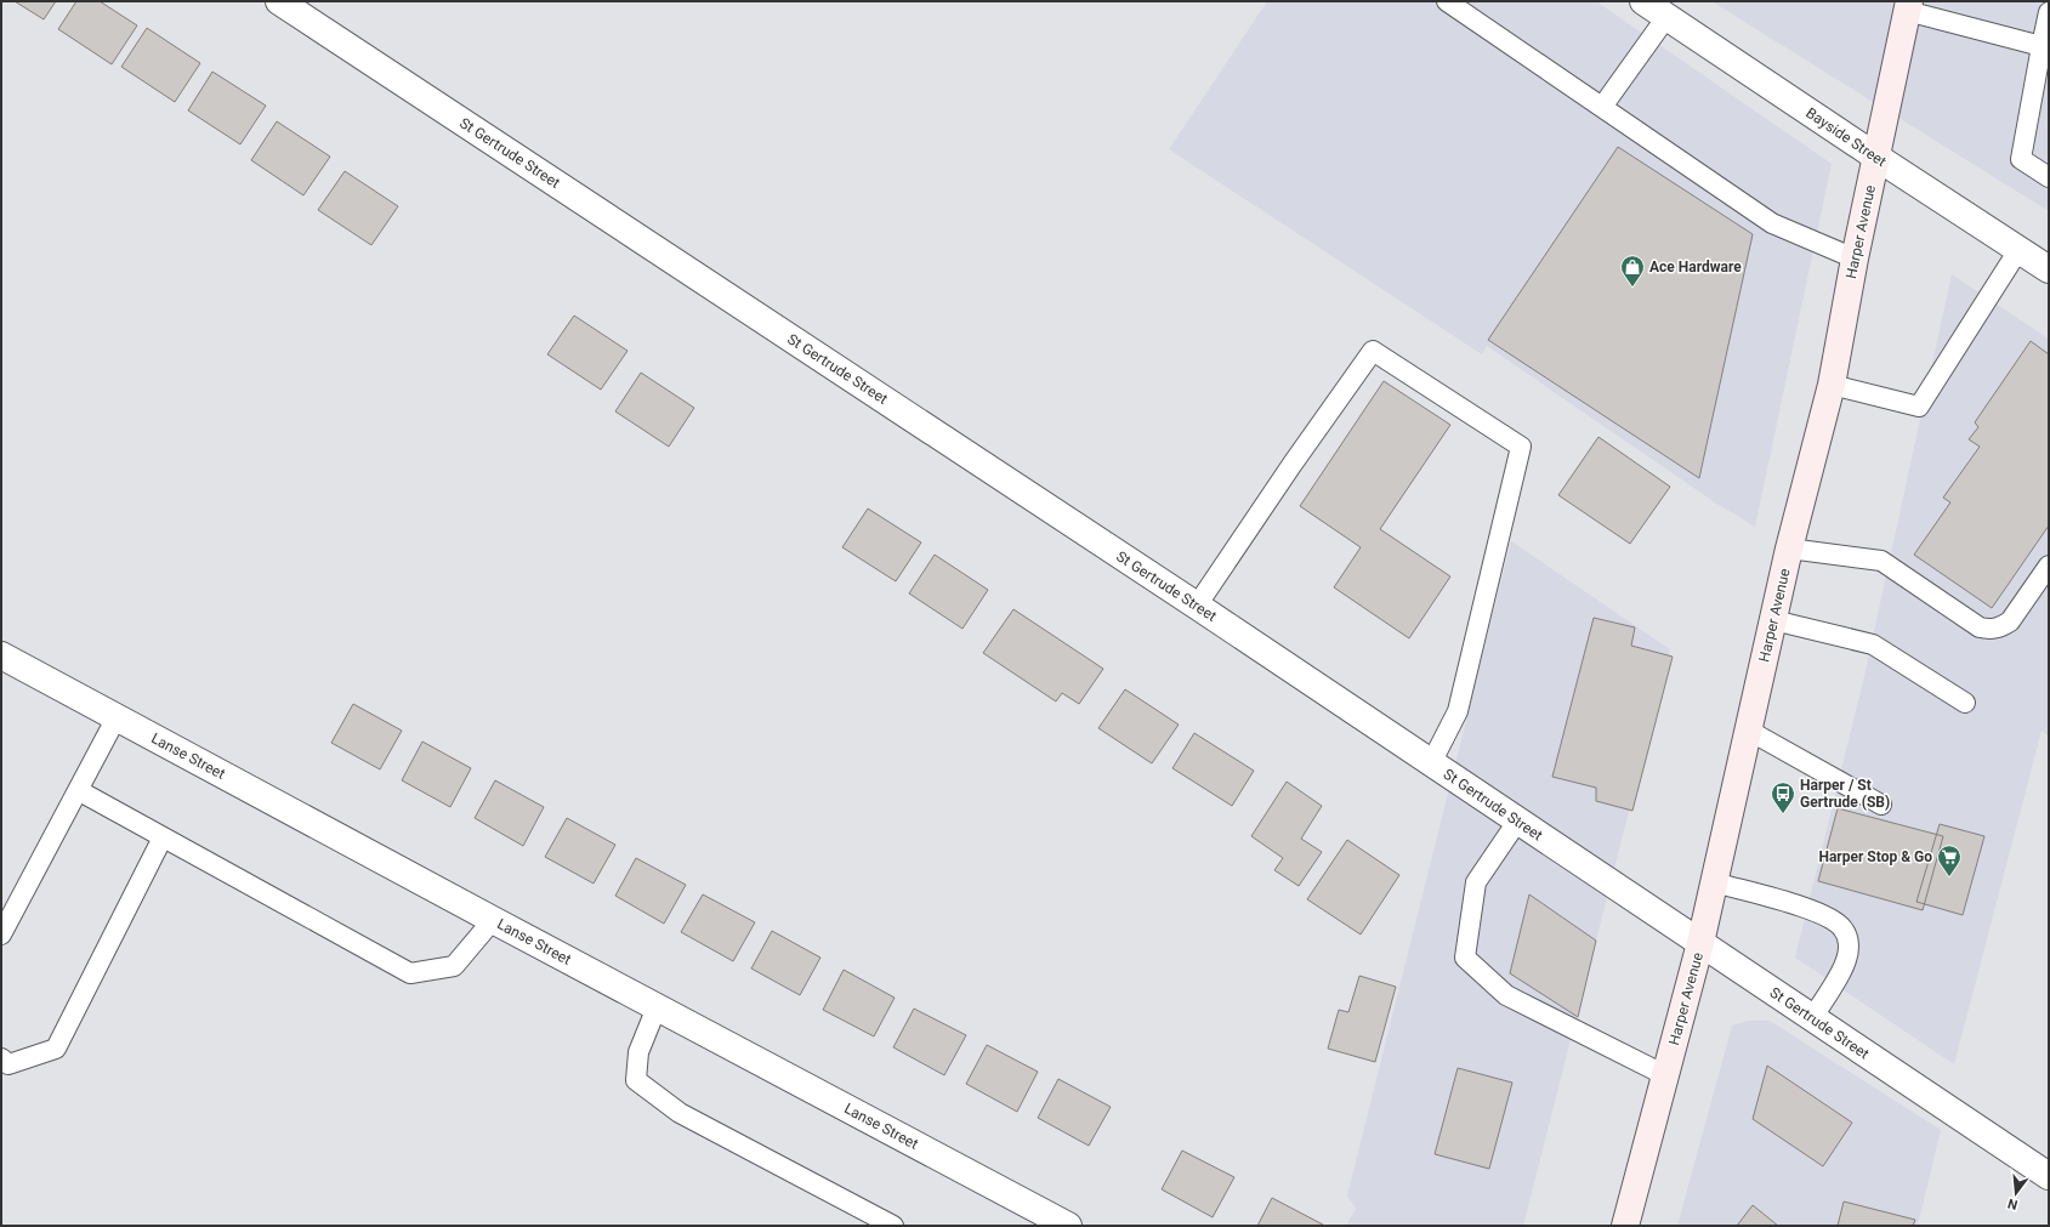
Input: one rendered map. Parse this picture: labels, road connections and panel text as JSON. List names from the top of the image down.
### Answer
{
  "streets": {
    "main road": ["Harper Avenue"],
    "street": ["Bayside Street", "St Gertrude Street", "Lanse Street"]
  },
  "crossings": [
    ["Bayside Street", "Harper Avenue"],
    ["St Gertrude Street", "Harper Avenue"]
  ],
  "places": {
    "shop": ["Ace Hardware"],
    "bus stop": ["Harper / St Gertrude (SB)"],
    "supermarket": ["Harper Stop & Go"]
  },
  "north": "bottom"
}
